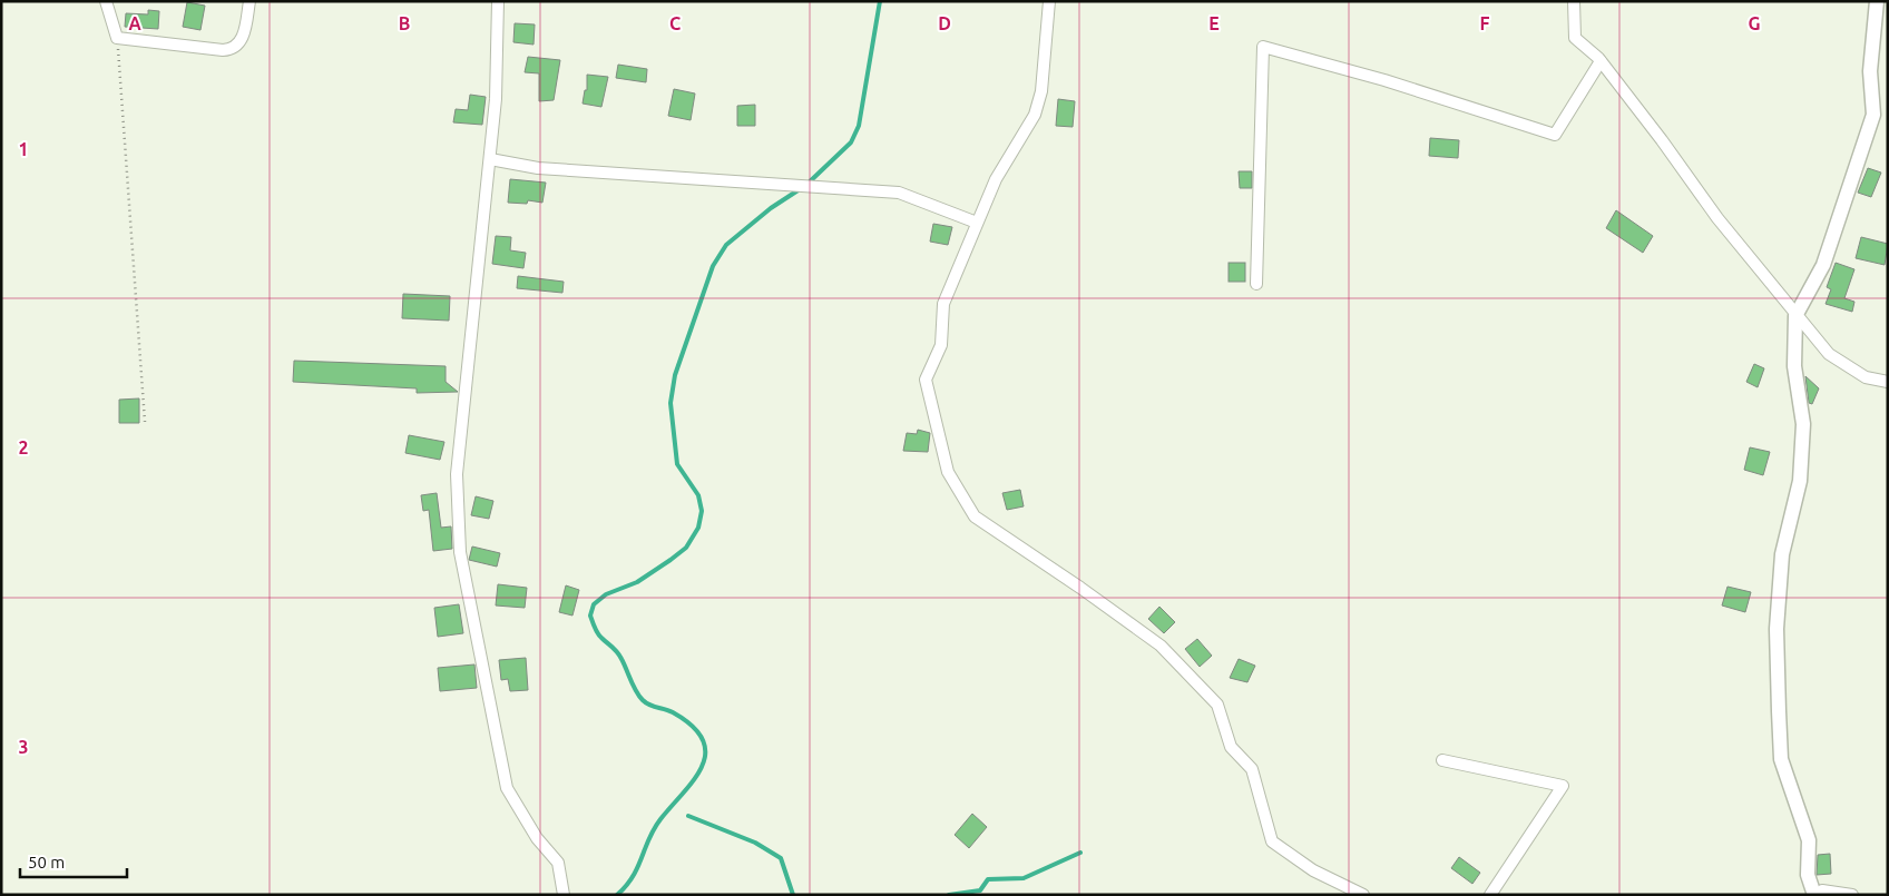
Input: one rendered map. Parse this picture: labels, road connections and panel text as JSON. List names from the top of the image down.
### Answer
{
  "scale_bar": "50 m",
  "grid": {
    "columns": [
      "A",
      "B",
      "C",
      "D",
      "E",
      "F",
      "G"
    ],
    "rows": ["1", "2", "3"]
  }
}
